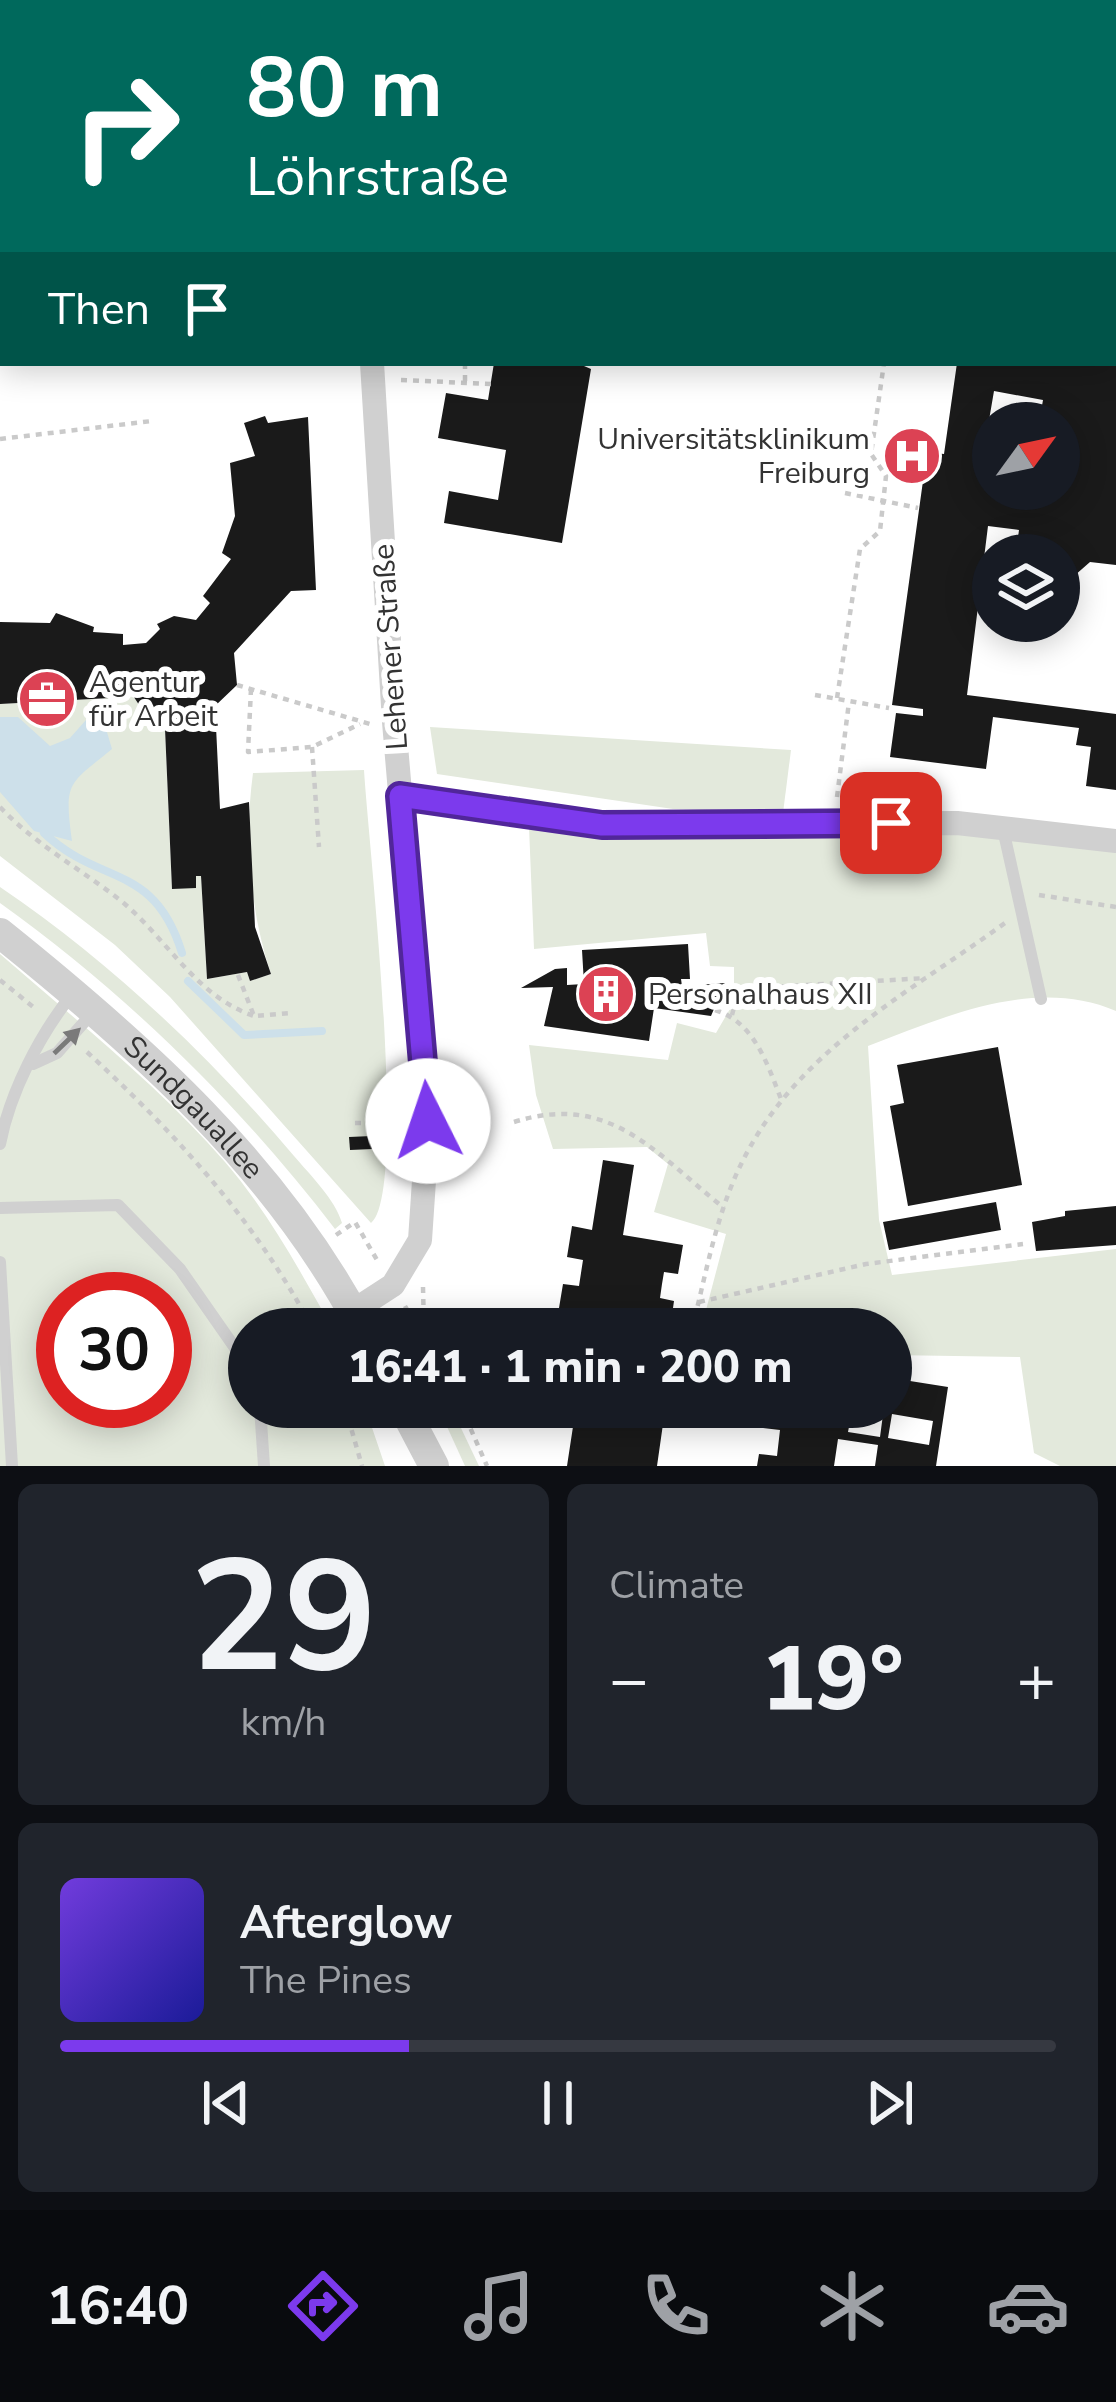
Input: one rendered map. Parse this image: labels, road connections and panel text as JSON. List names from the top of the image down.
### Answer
{
  "streets": {
    "street": ["Lehener Straße", "Sundgauallee"]
  },
  "places": {
    "hospital": ["Universitätsklinikum Freiburg"],
    "office": ["Agentur für Arbeit"],
    "building": ["Personalhaus XII"]
  },
  "north": "top right",
  "page": {
    "turn": ["80 m", "Löhrstraße"],
    "then": "Then",
    "limit": "30",
    "trip": "16:41 · 1 min · 200 m",
    "tile": [
      ["29", "km/h"],
      "Climate"
    ],
    "heat": ["−", "19°", "+"],
    "song": ["Afterglow", "The Pines"],
    "tabs": "16:40"
  }
}
